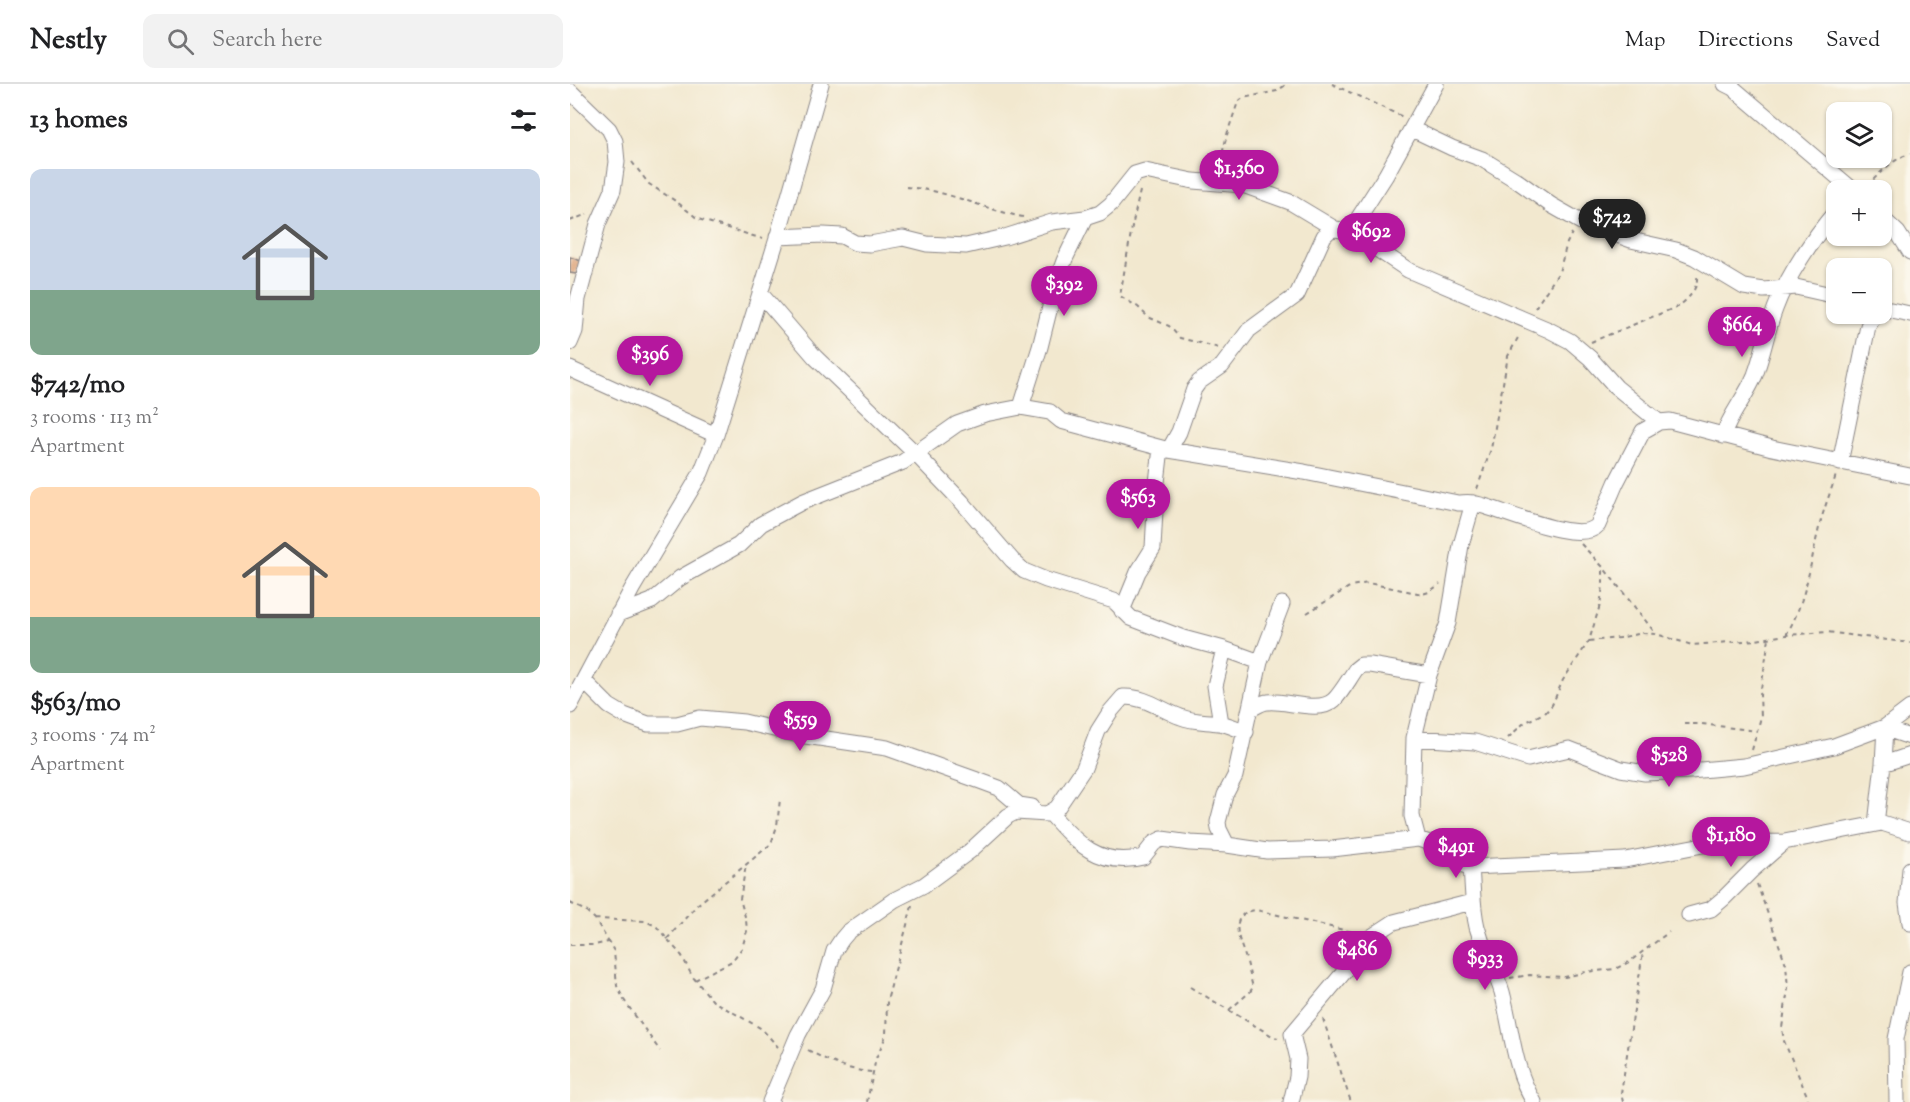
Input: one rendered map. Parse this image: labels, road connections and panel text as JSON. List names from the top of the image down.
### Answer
{
  "page": {
    "header": "Nestly",
    "search": "Search here",
    "nav": ["Map", "Directions", "Saved"],
    "heading": "13 homes",
    "map_buttons": ["+", "−"],
    "price": [
      "$1,360",
      "$742",
      "$692",
      "$392",
      "$664",
      "$396",
      "$563",
      "$559",
      "$528",
      "$1,180",
      "$491",
      "$486",
      "$933"
    ],
    "list": [
      {
        "name": "$742/mo",
        "note": "3 rooms · 113 m² · Apartment"
      },
      {
        "name": "$563/mo",
        "note": "3 rooms · 74 m² · Apartment"
      }
    ]
  }
}
